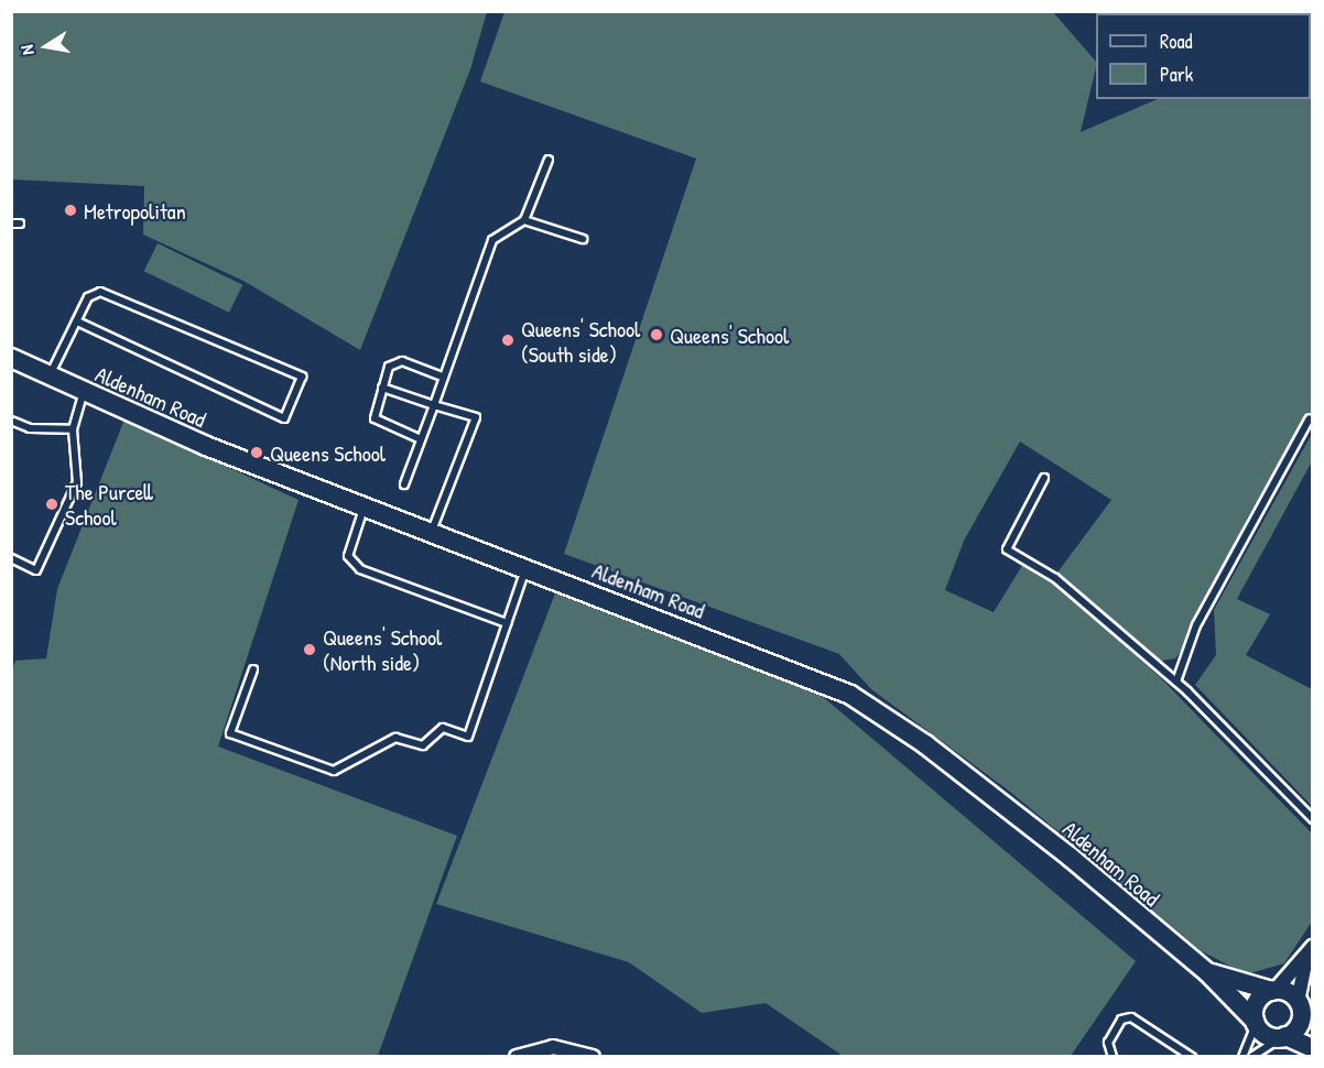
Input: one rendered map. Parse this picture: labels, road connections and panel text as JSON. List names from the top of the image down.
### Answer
{
  "streets": {
    "main road": ["Aldenham Road"]
  },
  "places": [
    "Metropolitan",
    "Queens' School",
    "Queens' School (South side)",
    "Queens School",
    "The Purcell School",
    "Queens' School (North side)"
  ],
  "legend": ["Road", "Park"],
  "north": "left"
}
